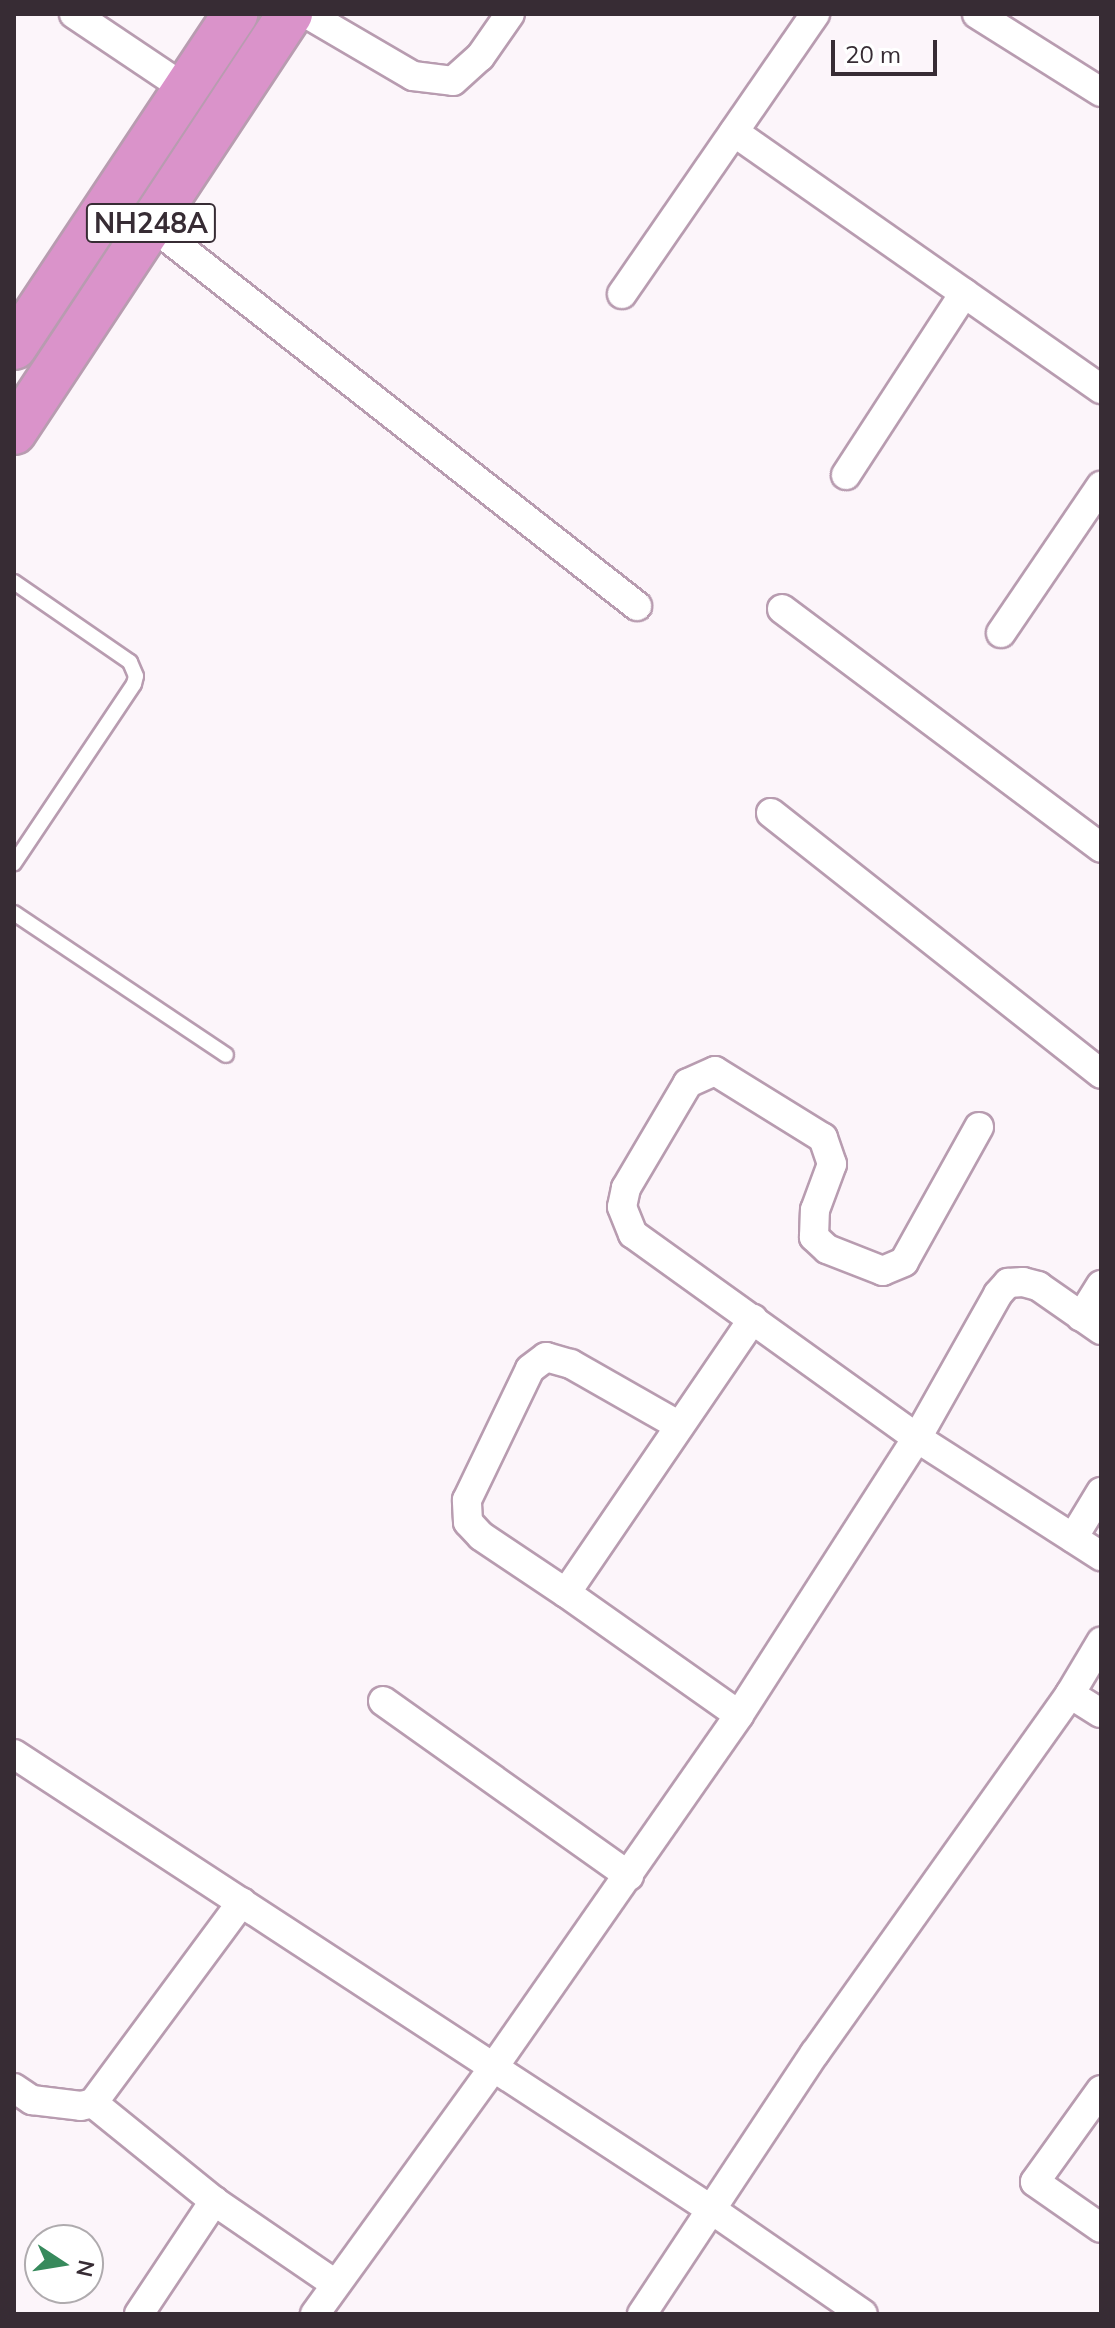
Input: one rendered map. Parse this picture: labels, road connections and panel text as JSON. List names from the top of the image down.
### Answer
{
  "streets": {
    "highway": ["NH248A"]
  },
  "scale_bar": "20 m",
  "north": "right"
}
